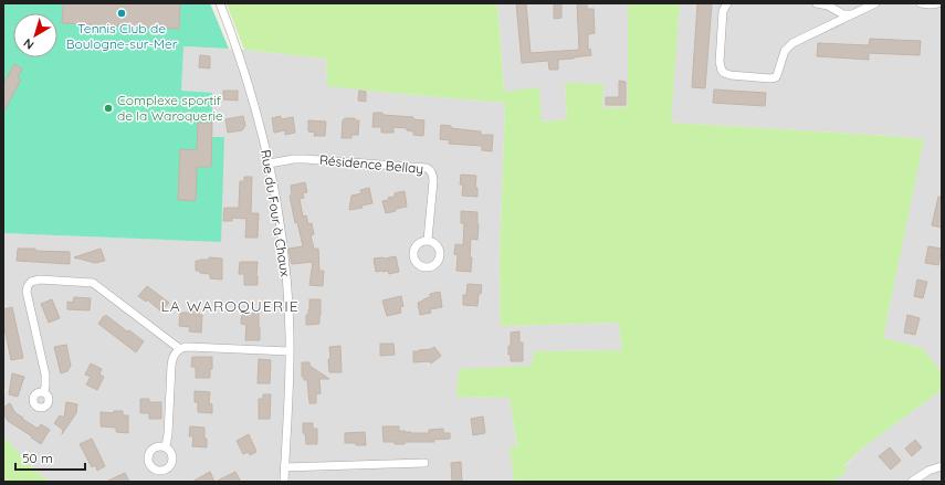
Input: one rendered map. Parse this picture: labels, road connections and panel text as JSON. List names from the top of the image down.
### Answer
{
  "streets": {
    "street": ["Résidence Bellay", "Rue du Four à Chaux"]
  },
  "crossings": [
    ["Résidence Bellay", "Rue du Four à Chaux"]
  ],
  "districts": ["LA WAROQUERIE"],
  "places": ["Tennis Club de Boulogne-sur-Mer", "Complexe sportif de la Waroquerie"],
  "scale_bar": "50 m",
  "north": "bottom left"
}
